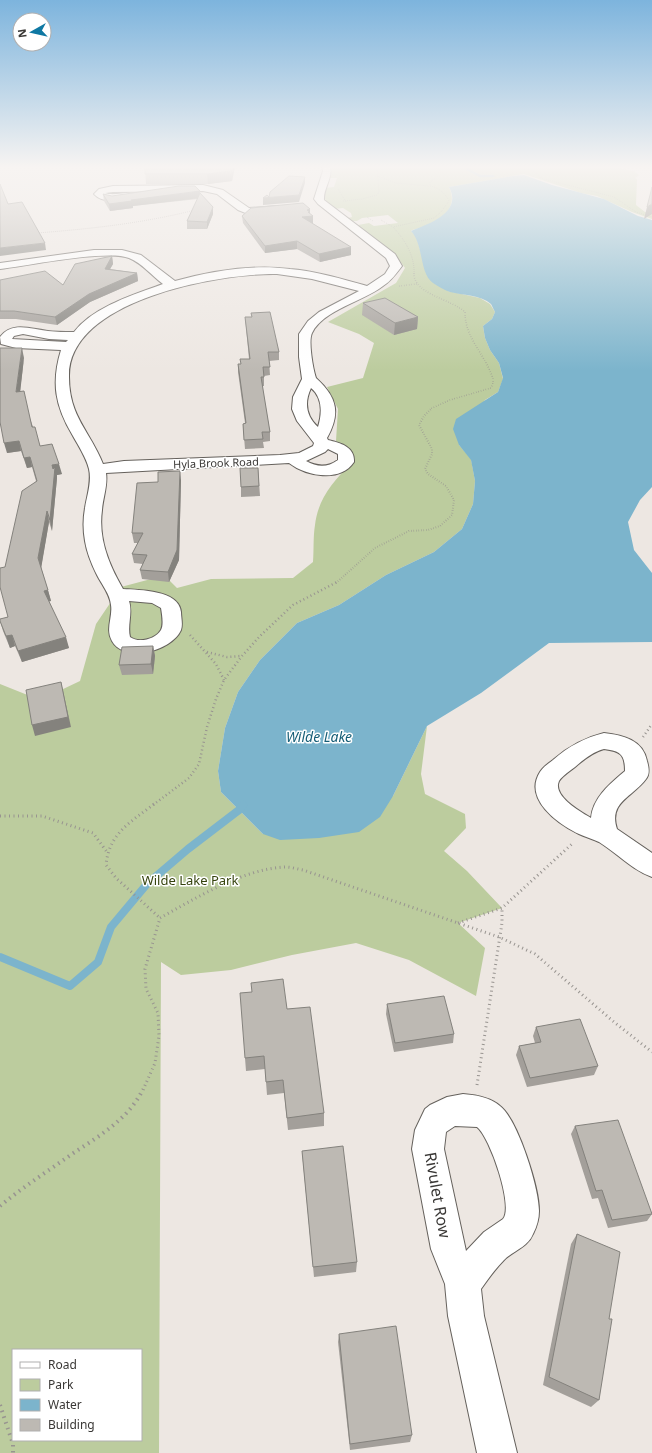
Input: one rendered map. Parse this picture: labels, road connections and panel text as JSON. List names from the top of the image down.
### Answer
{
  "streets": {
    "street": ["Hyla Brook Road", "Rivulet Row"]
  },
  "water": ["Wilde Lake"],
  "parks": ["Wilde Lake Park"],
  "legend": [
    "Road",
    "Park",
    "Water",
    "Building"
  ],
  "north": "left"
}
